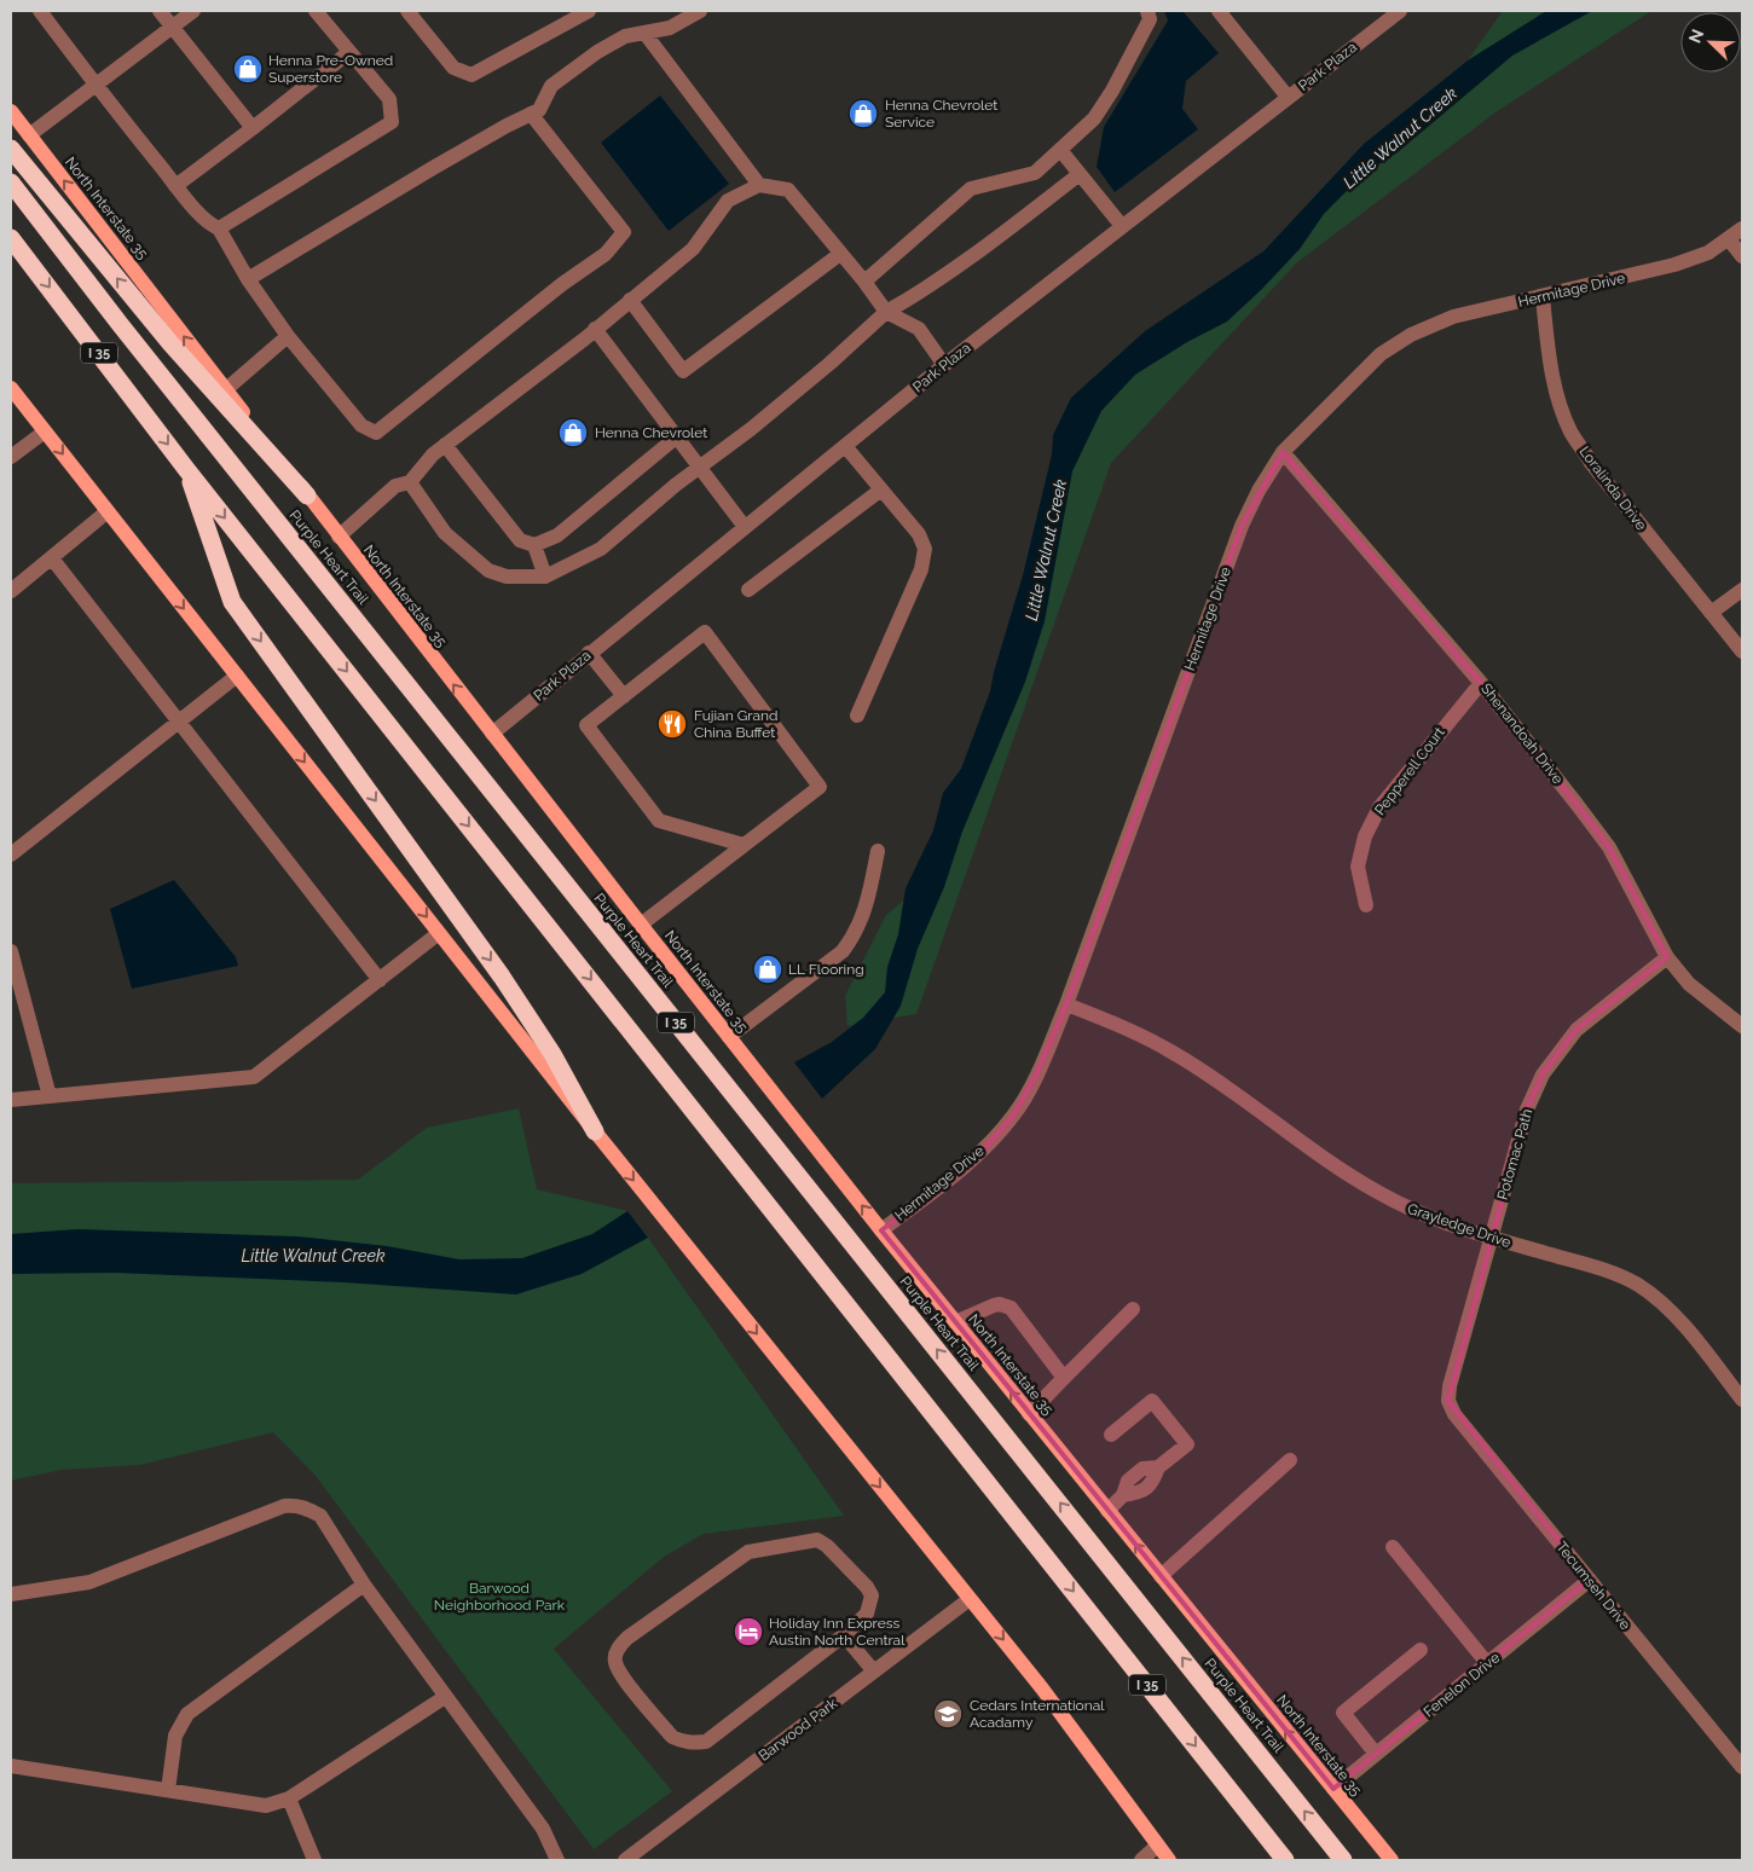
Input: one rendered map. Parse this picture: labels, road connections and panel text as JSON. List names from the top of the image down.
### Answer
{
  "streets": {
    "highway": ["I 35", "Purple Heart Trail"],
    "main road": ["North Interstate 35"],
    "street": [
      "Park Plaza",
      "Hermitage Drive",
      "Loralinda Drive",
      "Shenandoah Drive",
      "Pepperell Court",
      "Potomac Path",
      "Grayledge Drive",
      "Tecumseh Drive",
      "Fenelon Drive",
      "Barwood Park"
    ]
  },
  "crossings": [
    ["Park Plaza", "North Interstate 35"],
    ["North Interstate 35", "Hermitage Drive"],
    ["North Interstate 35", "Fenelon Drive"],
    ["Hermitage Drive", "Loralinda Drive"],
    ["Hermitage Drive", "Shenandoah Drive"],
    ["Hermitage Drive", "Grayledge Drive"],
    ["Shenandoah Drive", "Pepperell Court"],
    ["Shenandoah Drive", "Potomac Path"],
    ["Potomac Path", "Grayledge Drive"],
    ["Potomac Path", "Tecumseh Drive"],
    ["Tecumseh Drive", "Fenelon Drive"]
  ],
  "one_way": ["North Interstate 35"],
  "water": ["Little Walnut Creek"],
  "parks": ["Barwood Neighborhood Park"],
  "places": {
    "shop": [
      "Henna Pre-Owned Superstore",
      "Henna Chevrolet Service",
      "Henna Chevrolet",
      "LL Flooring"
    ],
    "restaurant": ["Fujian Grand China Buffet"],
    "hotel": ["Holiday Inn Express Austin North Central"],
    "school or university": ["Cedars International Acadamy"]
  },
  "north": "top left"
}
